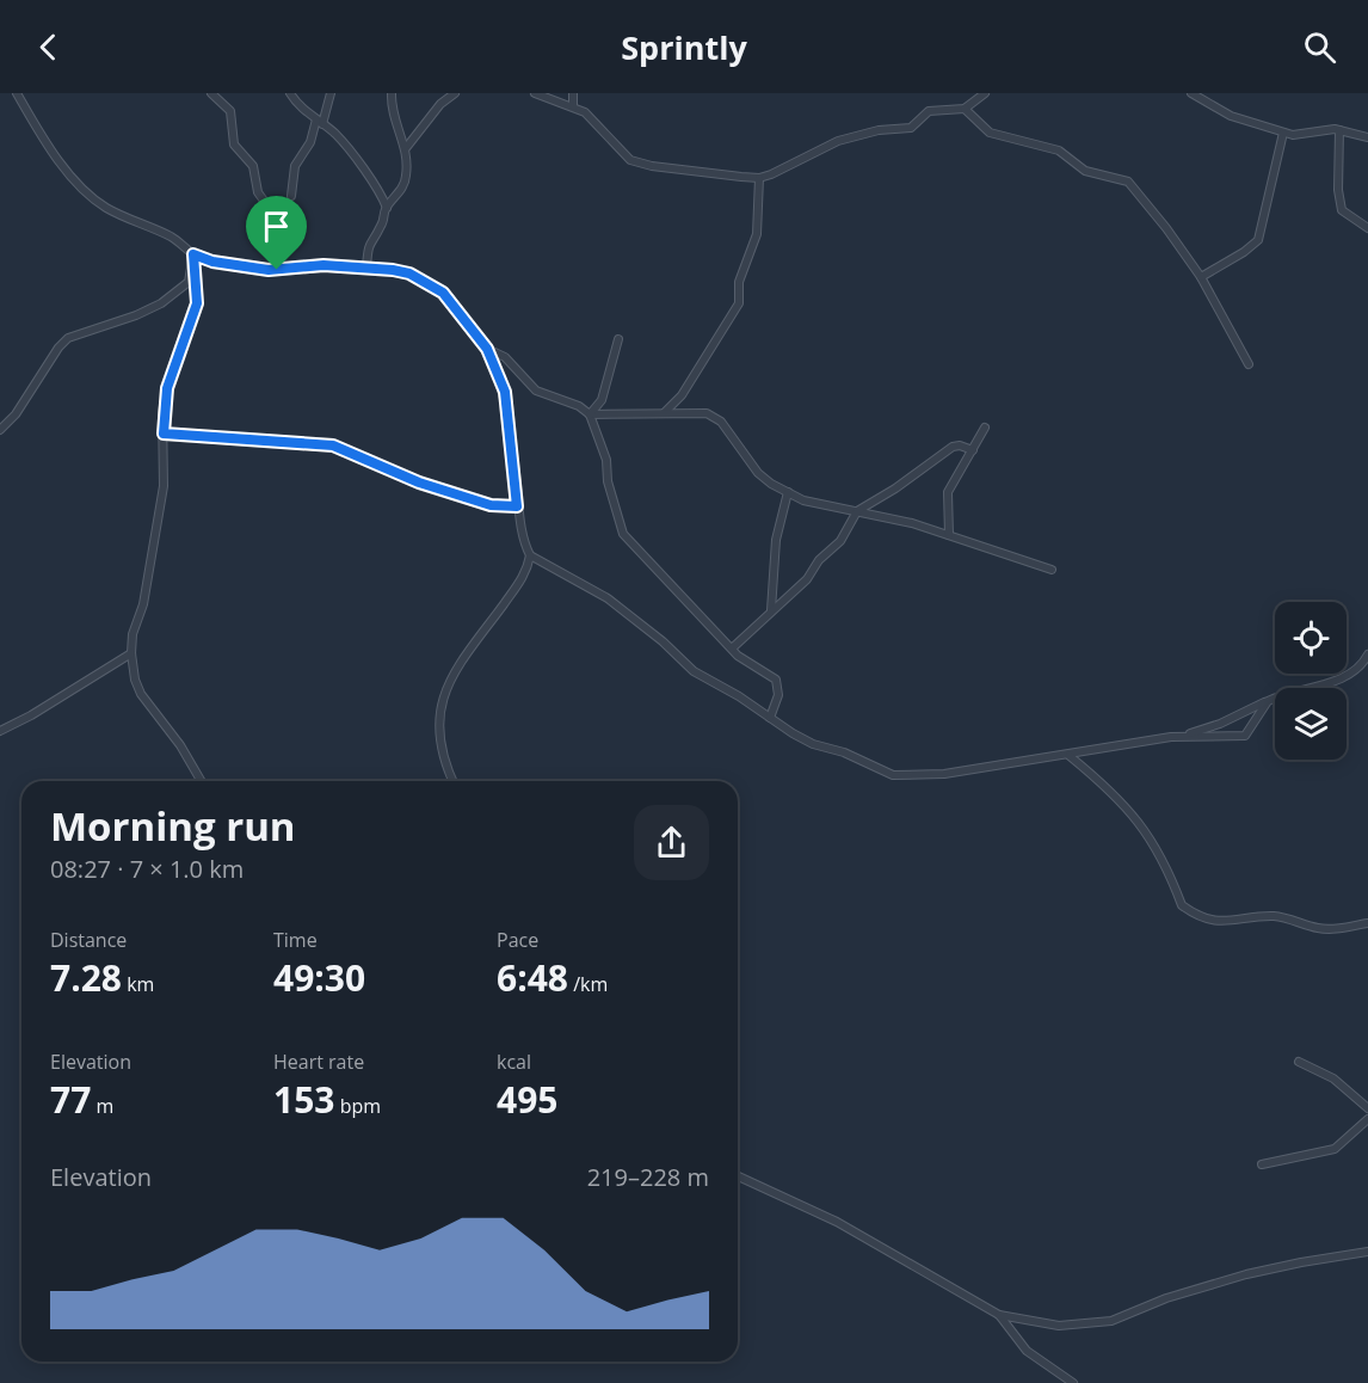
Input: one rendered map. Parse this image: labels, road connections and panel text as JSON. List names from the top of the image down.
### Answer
{
  "page": {
    "header": "Sprintly",
    "heading": ["Morning run", "08:27 · 7 × 1.0 km"],
    "stats": [
      ["Distance", "7.28 km"],
      ["Time", "49:30"],
      ["Pace", "6:48 /km"],
      ["Elevation", "77 m"],
      ["Heart rate", "153 bpm"],
      ["kcal", "495"]
    ],
    "chart": ["Elevation", "219–228 m"]
  }
}
